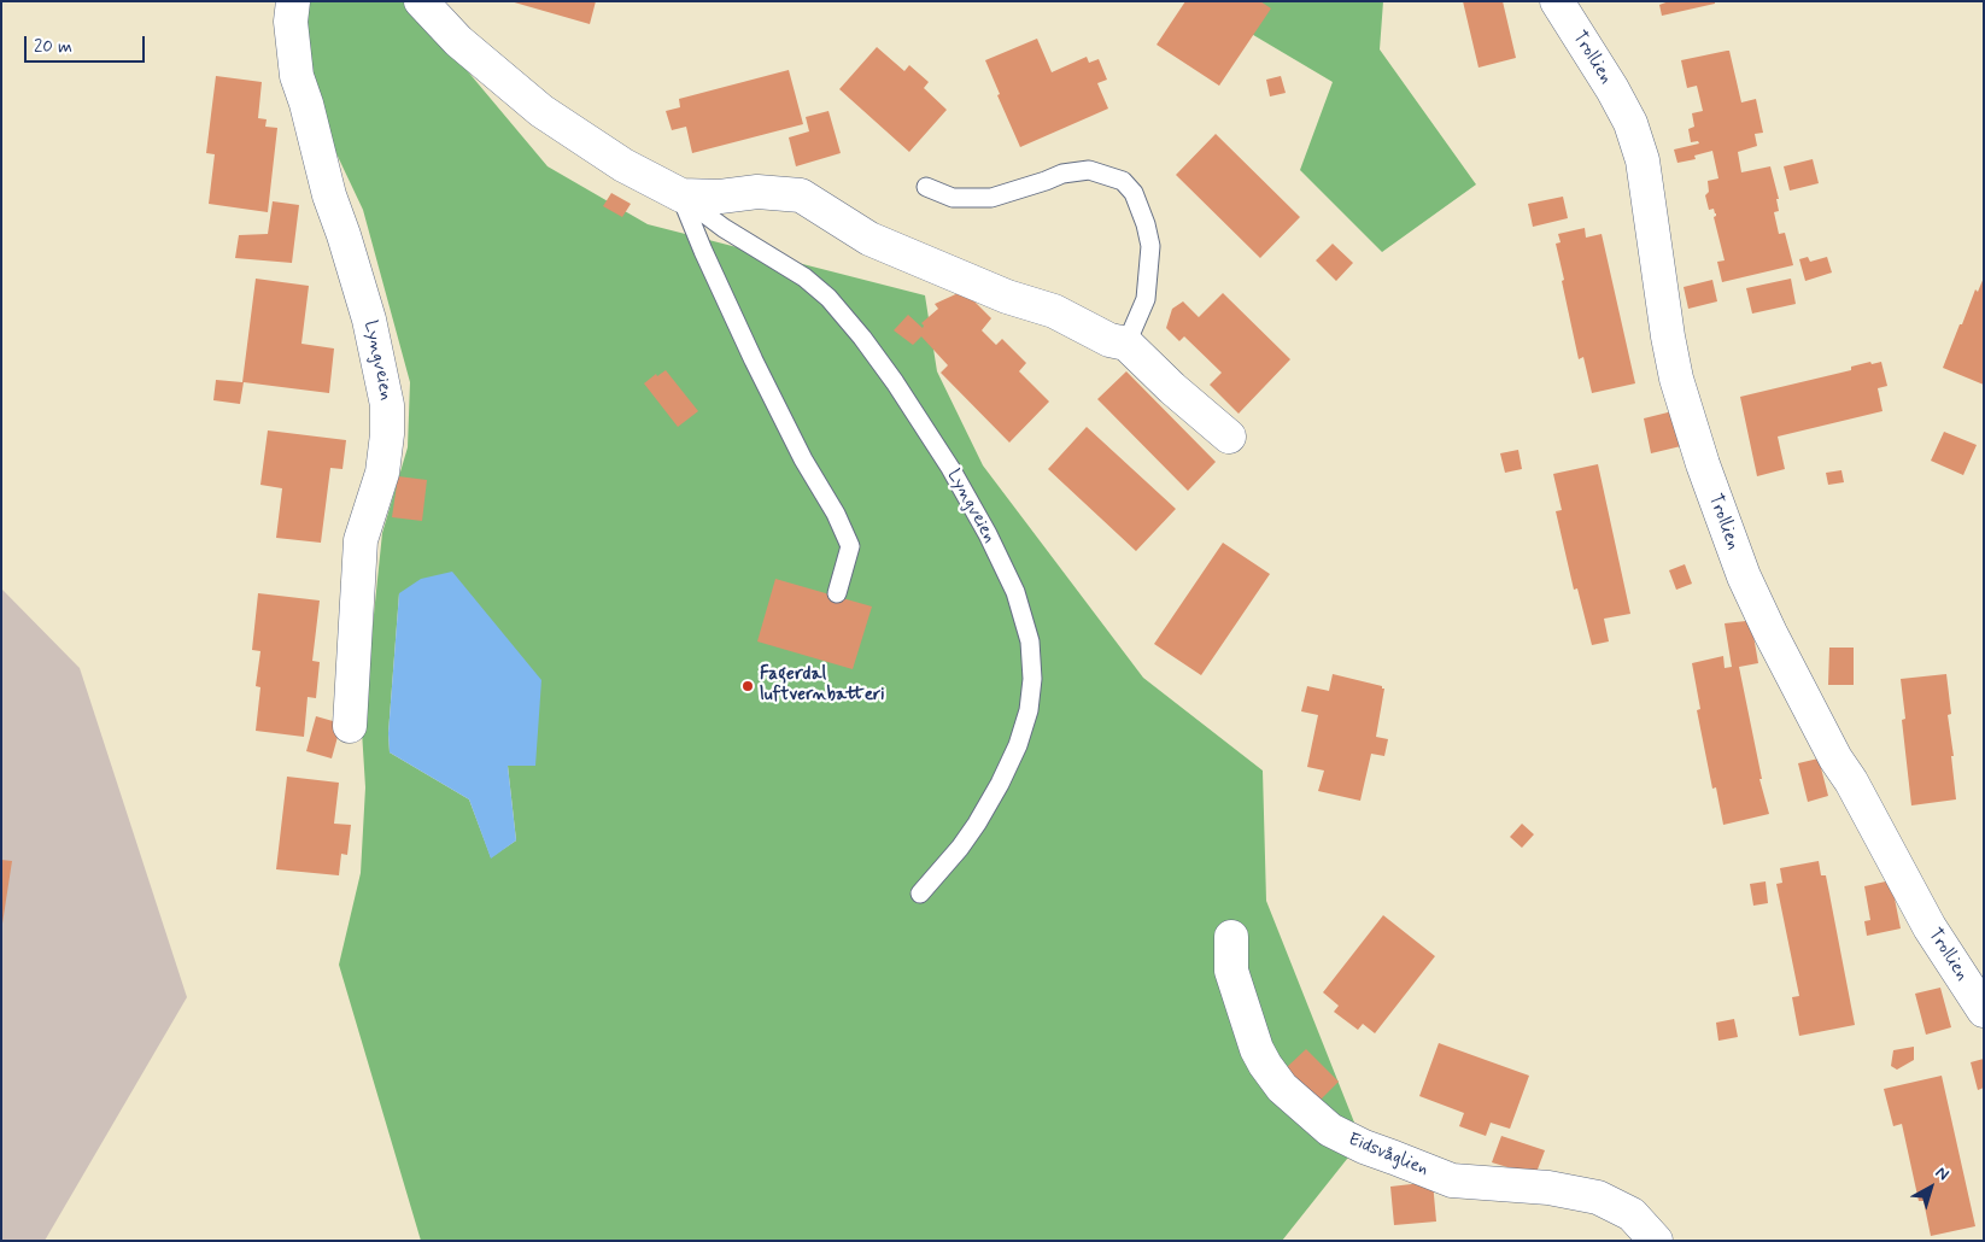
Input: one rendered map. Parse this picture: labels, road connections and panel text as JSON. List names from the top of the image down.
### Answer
{
  "streets": {
    "street": ["Trollien", "Lyngveien", "Eidsvåglien"]
  },
  "places": ["Fagerdal luftvernbatteri"],
  "scale_bar": "20 m",
  "north": "top right"
}
